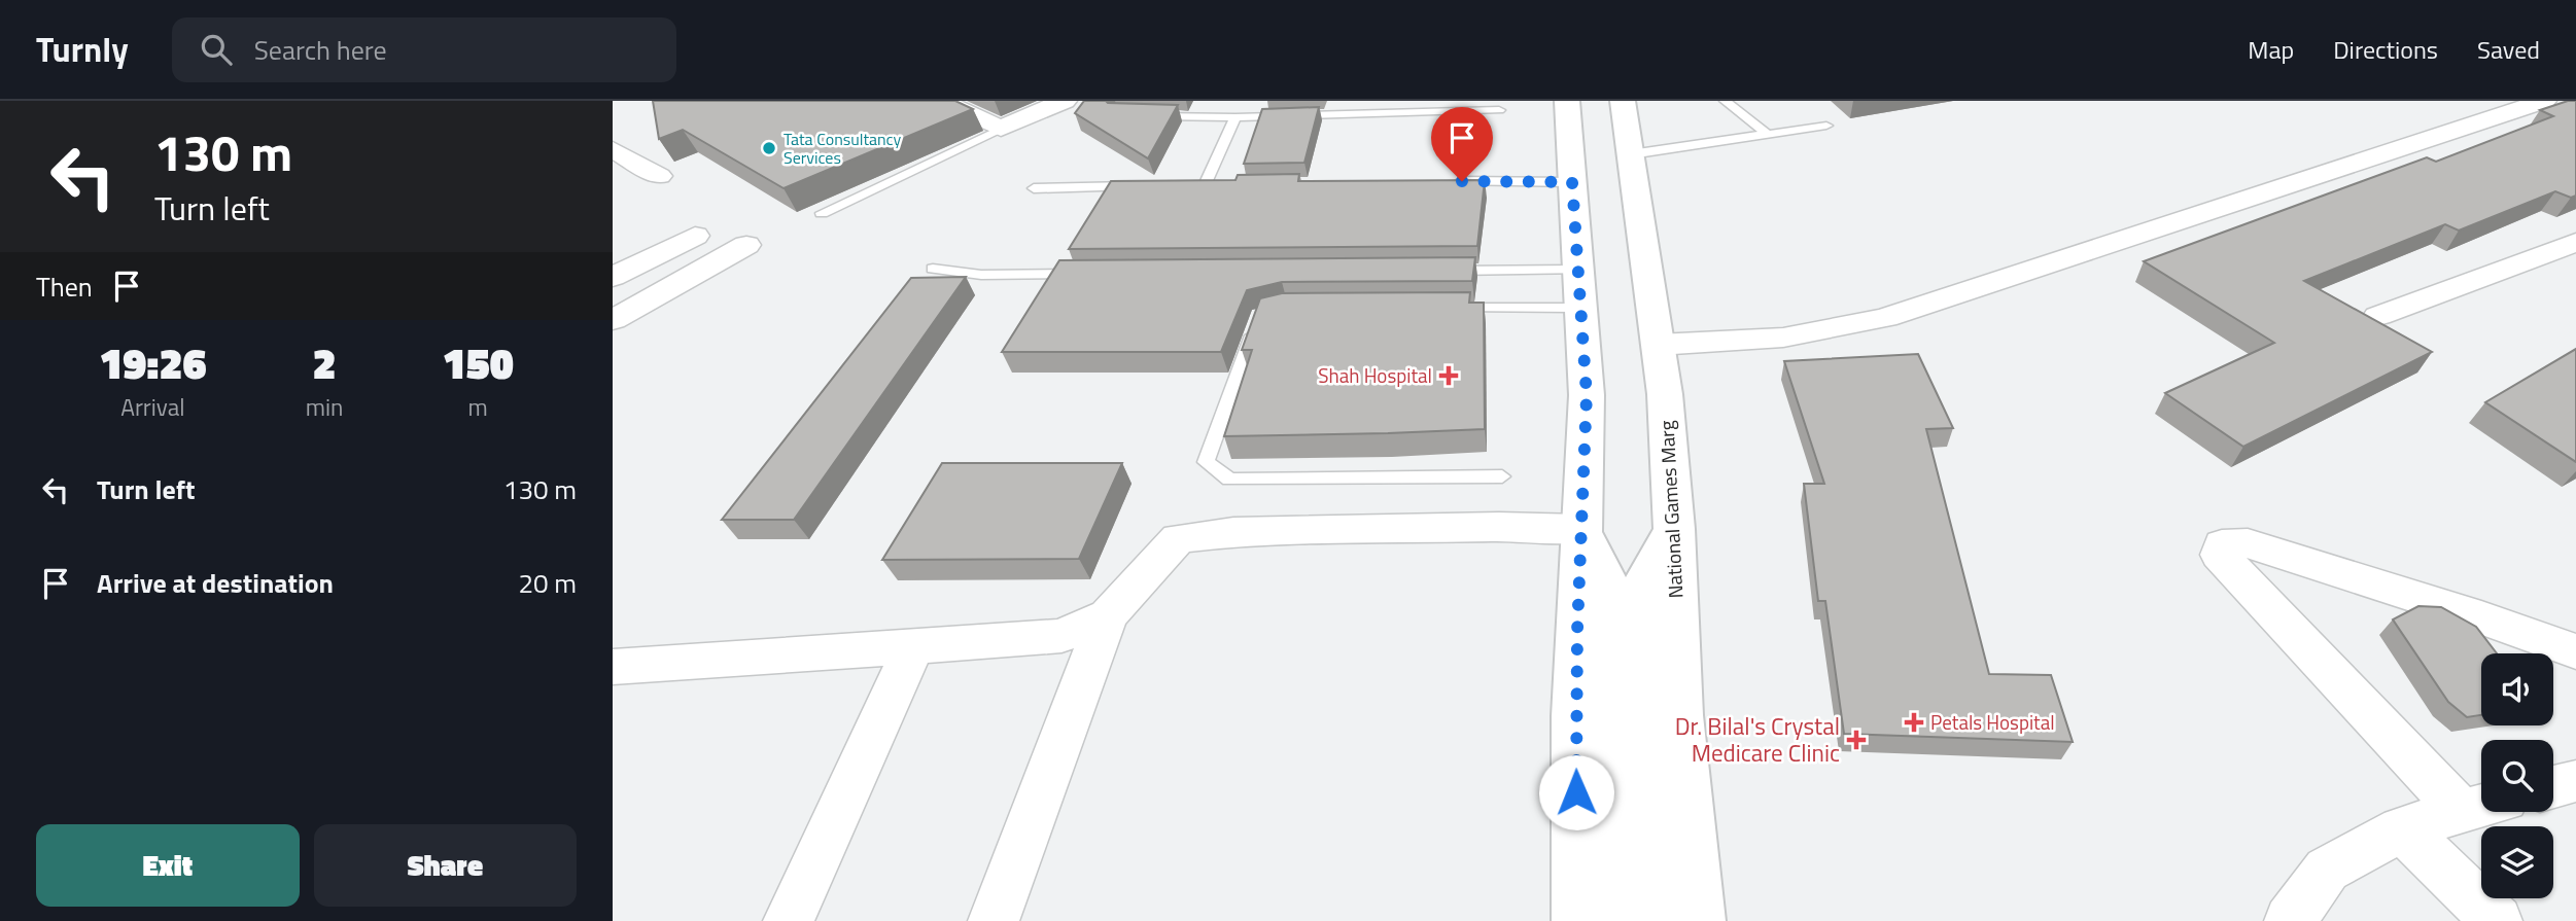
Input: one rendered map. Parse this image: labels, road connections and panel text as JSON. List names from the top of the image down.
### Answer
{
  "streets": {
    "main road": ["National Games Marg"]
  },
  "places": {
    "other": ["Tata Consultancy Services"],
    "health": ["Shah Hospital", "Petals Hospital", "Dr. Bilal's Crystal Medicare Clinic"]
  },
  "page": {
    "header": "Turnly",
    "search": "Search here",
    "nav": ["Map", "Directions", "Saved"],
    "turn": ["130 m", "Turn left"],
    "then": "Then",
    "eta": [
      "19:26",
      "Arrival",
      "2",
      "min",
      "150",
      "m"
    ],
    "list": [
      {
        "name": "Turn left",
        "value": "130 m"
      },
      {
        "name": "Arrive at destination",
        "value": "20 m"
      }
    ],
    "buttons": ["Exit", "Share"]
  }
}
